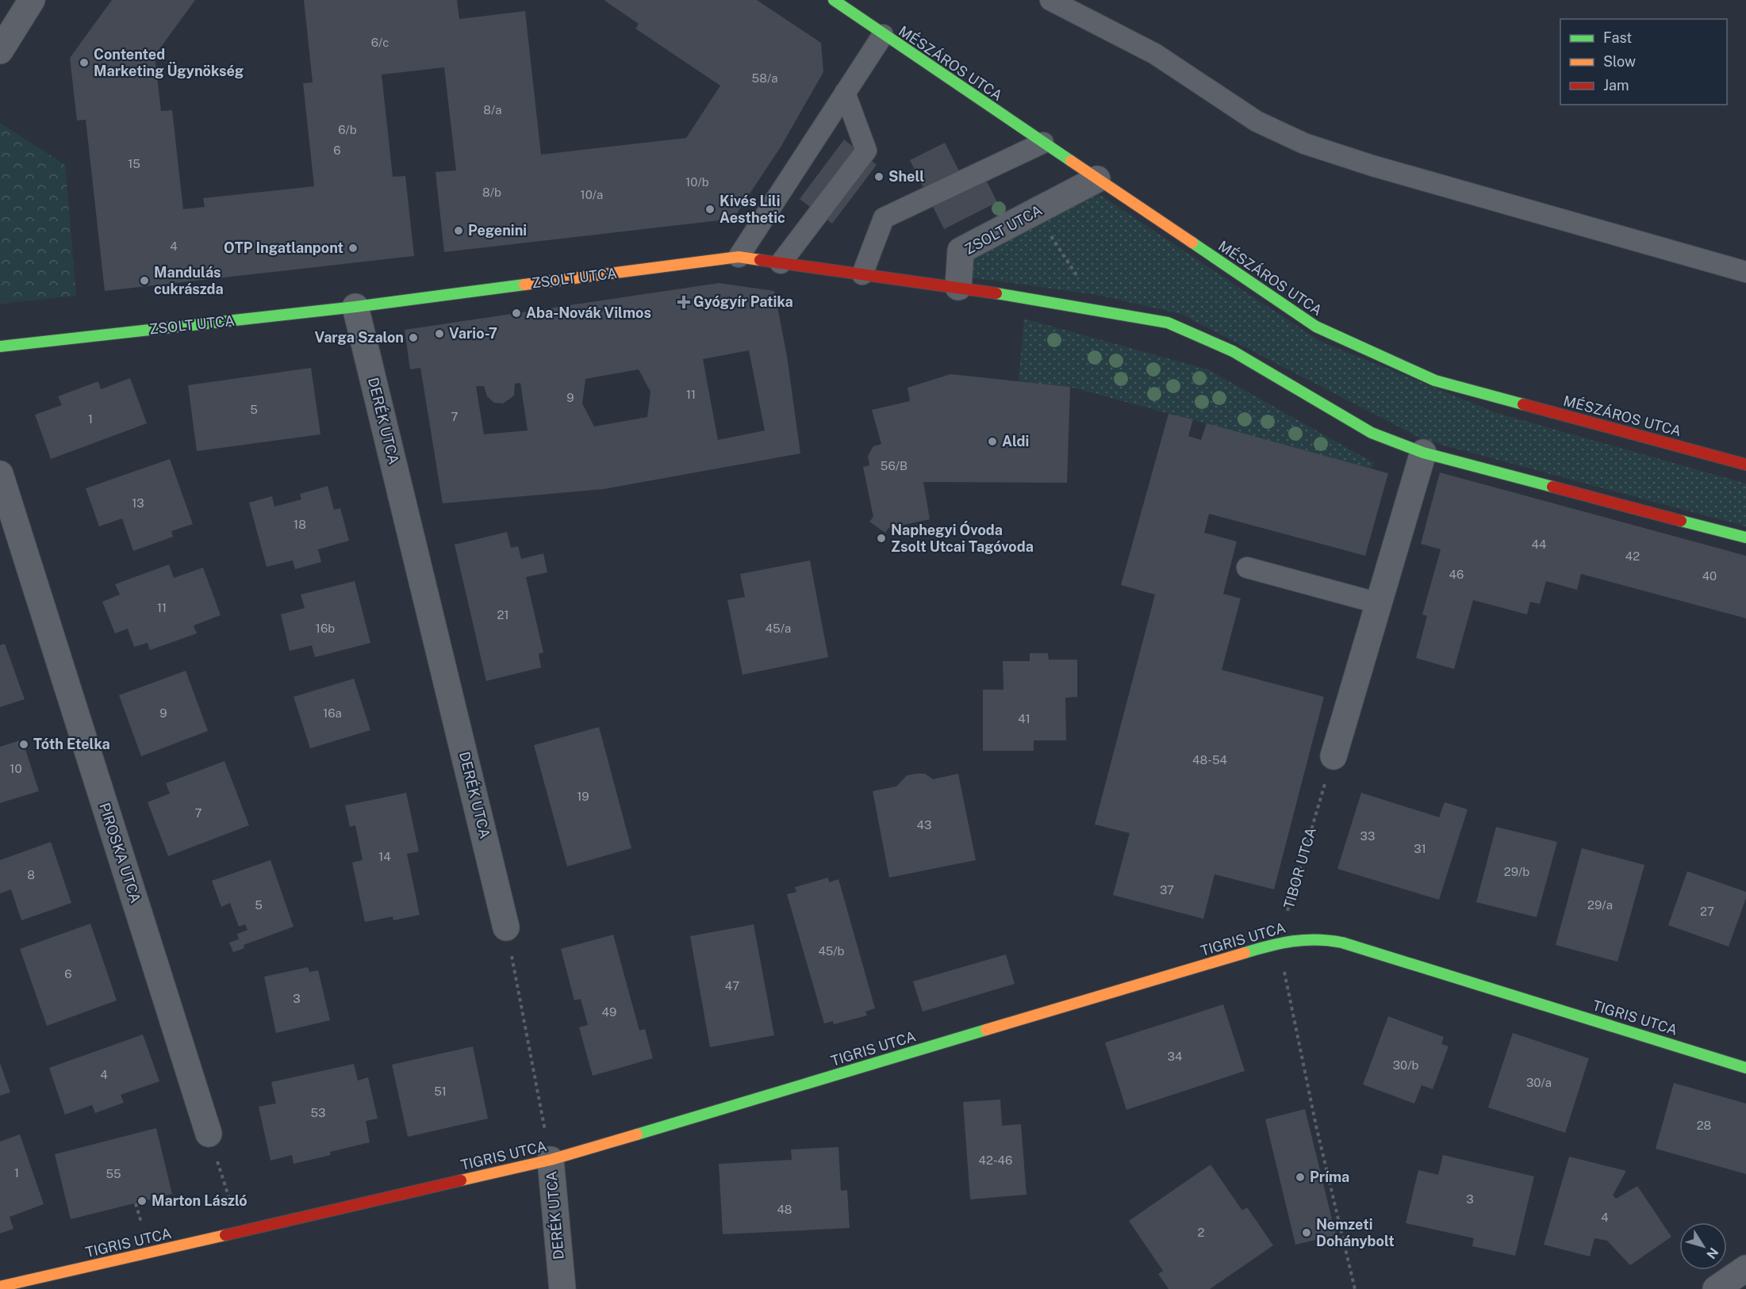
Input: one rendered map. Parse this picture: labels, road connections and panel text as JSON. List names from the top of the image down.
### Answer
{
  "streets": {
    "street": [
      "MÉSZÁROS UTCA",
      "ZSOLT UTCA",
      "DERÉK UTCA",
      "PIROSKA UTCA",
      "TIGRIS UTCA"
    ],
    "path": ["TIBOR UTCA"]
  },
  "crossings": [
    ["MÉSZÁROS UTCA", "ZSOLT UTCA"],
    ["ZSOLT UTCA", "DERÉK UTCA"],
    ["DERÉK UTCA", "TIGRIS UTCA"],
    ["TIBOR UTCA", "TIGRIS UTCA"]
  ],
  "places": {
    "other": [
      "Contented Marketing Ügynökség",
      "Shell",
      "Kivés Lili Aesthetic",
      "Pegenini",
      "OTP Ingatlanpont",
      "Mandulás cukrászda",
      "Aba-Novák Vilmos",
      "Vario-7",
      "Varga Szalon",
      "Aldi",
      "Naphegyi Óvoda Zsolt Utcai Tagóvoda",
      "Tóth Etelka",
      "Príma",
      "Marton László",
      "Nemzeti Dohánybolt"
    ],
    "health": ["Gyógyír Patika"]
  },
  "house_numbers": [
    "6/c",
    "58/a",
    "8/a",
    "6/b",
    "6",
    "15",
    "10/b",
    "8/b",
    "10/a",
    "4",
    "11",
    "9",
    "5",
    "7",
    "1",
    "56/B",
    "13",
    "18",
    "44",
    "42",
    "46",
    "40",
    "11",
    "21",
    "16b",
    "45/a",
    "9",
    "16a",
    "41",
    "48-54",
    "10",
    "19",
    "7",
    "43",
    "33",
    "31",
    "14",
    "29/b",
    "8",
    "37",
    "5",
    "29/a",
    "27",
    "45/b",
    "6",
    "47",
    "3",
    "49",
    "34",
    "30/b",
    "4",
    "30/a",
    "51",
    "53",
    "28",
    "42-46",
    "1",
    "55",
    "3",
    "48",
    "4",
    "2"
  ],
  "legend": ["Fast", "Slow", "Jam"],
  "north": "bottom right"
}
